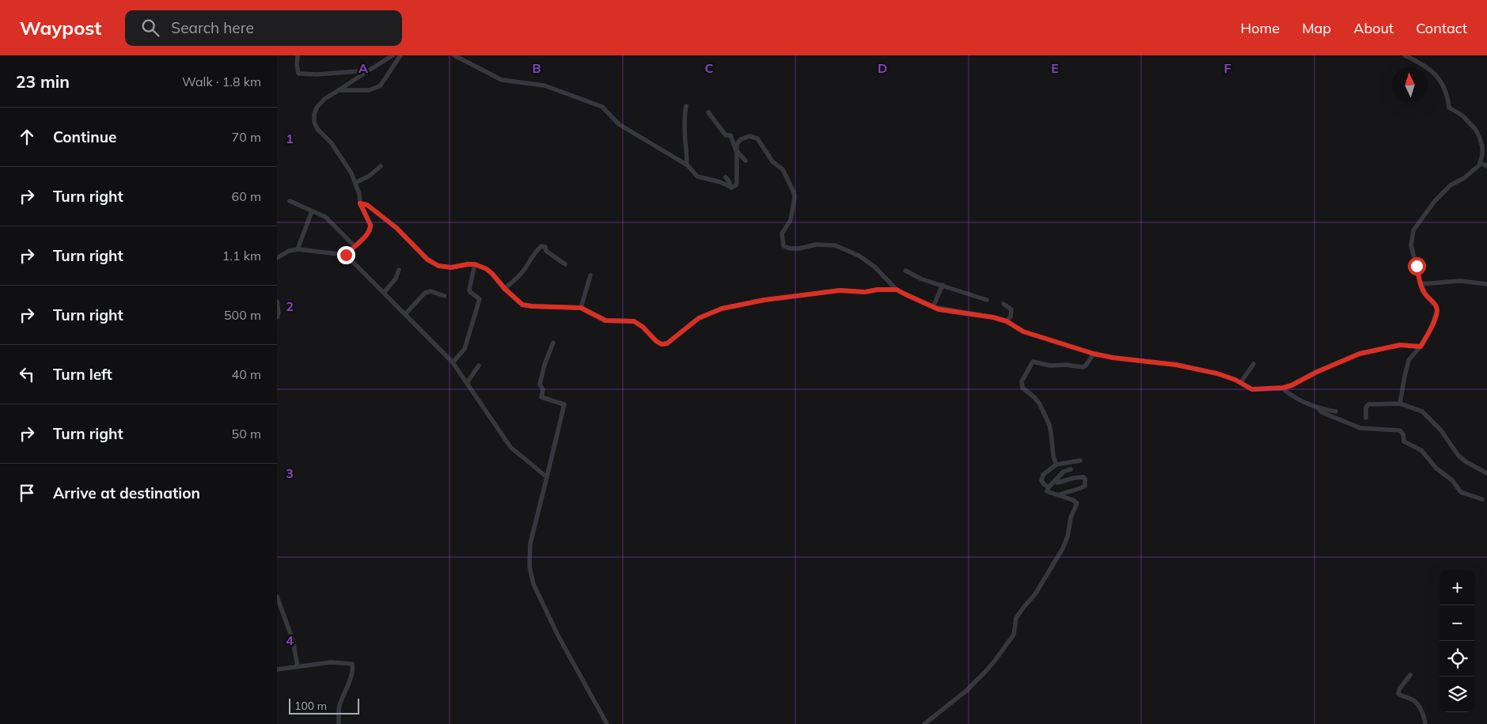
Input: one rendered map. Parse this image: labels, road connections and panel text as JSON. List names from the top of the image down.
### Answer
{
  "scale_bar": "100 m",
  "north": "top",
  "page": {
    "header": "Waypost",
    "search": "Search here",
    "nav": [
      "Home",
      "Map",
      "About",
      "Contact"
    ],
    "heading": ["23 min", "Walk · 1.8 km"],
    "list": [
      ["Continue", "70 m"],
      ["Turn right", "60 m"],
      ["Turn right", "1.1 km"],
      ["Turn right", "500 m"],
      ["Turn left", "40 m"],
      ["Turn right", "50 m"],
      "Arrive at destination"
    ],
    "map_buttons": ["+", "−"],
    "scale": "100 m"
  },
  "grid": {
    "columns": [
      "A",
      "B",
      "C",
      "D",
      "E",
      "F"
    ],
    "rows": [
      "1",
      "2",
      "3",
      "4"
    ]
  }
}
